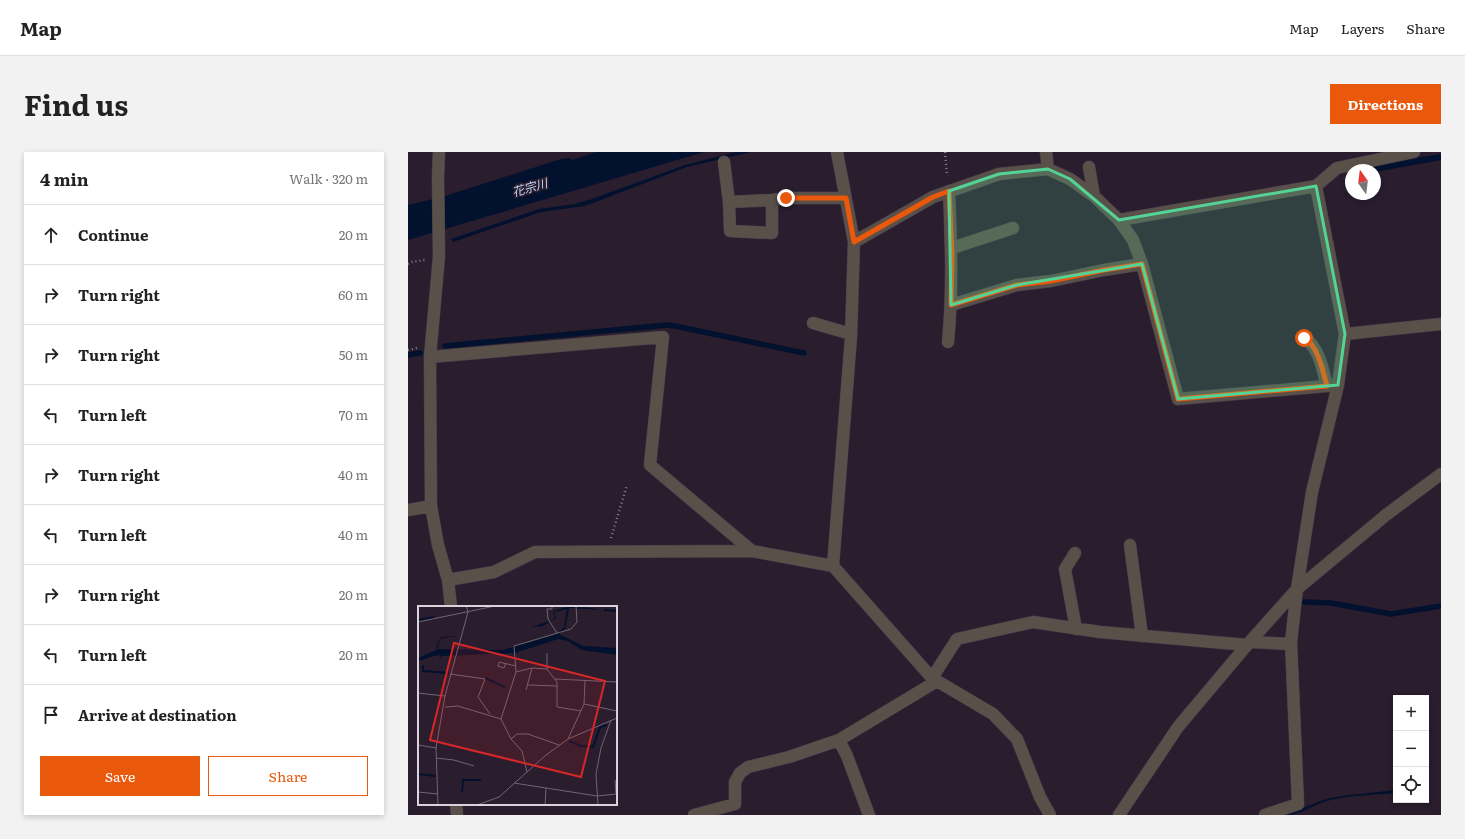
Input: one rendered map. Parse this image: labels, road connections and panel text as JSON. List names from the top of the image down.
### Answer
{
  "water": ["花宗川"],
  "north": "top",
  "page": {
    "header": "Map",
    "nav": ["Map", "Layers", "Share"],
    "title": "Find us",
    "buttons": [
      "Directions",
      ["Save", "Share"]
    ],
    "heading": ["4 min", "Walk · 320 m"],
    "list": [
      ["Continue", "20 m"],
      ["Turn right", "60 m"],
      ["Turn right", "50 m"],
      ["Turn left", "70 m"],
      ["Turn right", "40 m"],
      ["Turn left", "40 m"],
      ["Turn right", "20 m"],
      ["Turn left", "20 m"],
      "Arrive at destination"
    ],
    "map_buttons": ["+", "−"]
  }
}
